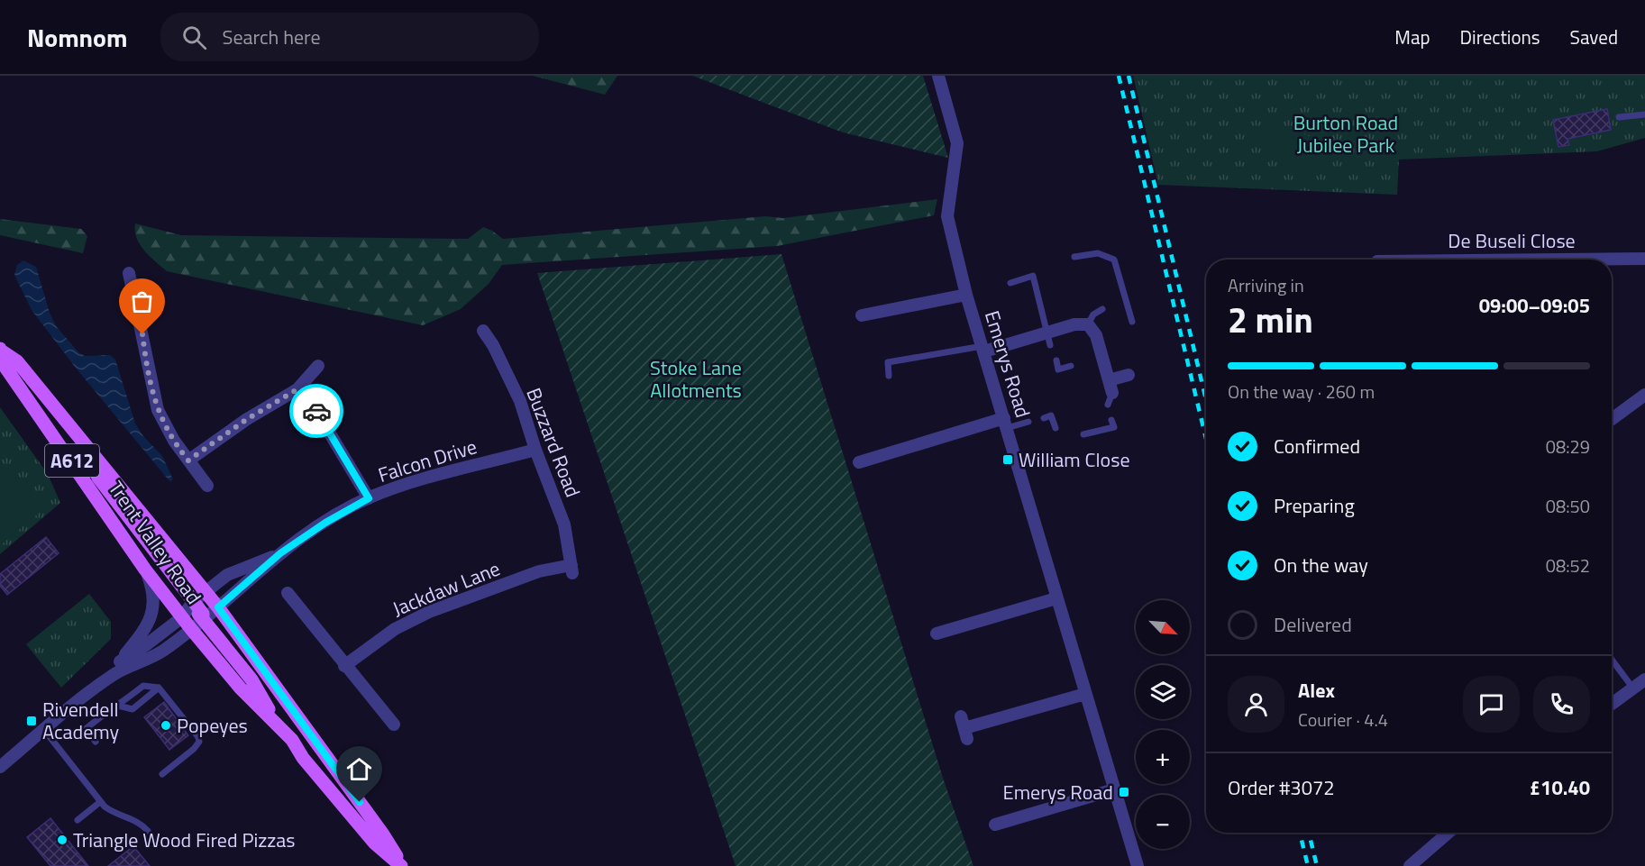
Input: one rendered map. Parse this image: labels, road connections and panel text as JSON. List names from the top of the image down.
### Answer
{
  "streets": {
    "main road": ["A612", "Trent Valley Road"],
    "street": [
      "De Buseli Close",
      "Emerys Road",
      "Buzzard Road",
      "Falcon Drive",
      "Jackdaw Lane"
    ]
  },
  "crossings": [
    ["Buzzard Road", "Falcon Drive"],
    ["Buzzard Road", "Jackdaw Lane"],
    ["A612", "Falcon Drive"],
    ["A612", "Trent Valley Road"],
    ["Falcon Drive", "Trent Valley Road"]
  ],
  "parks": ["Burton Road Jubilee Park", "Stoke Lane Allotments"],
  "places": {
    "transit": ["William Close", "Rivendell Academy", "Emerys Road"],
    "other": ["Popeyes", "Triangle Wood Fired Pizzas"]
  },
  "north": "bottom right",
  "page": {
    "header": "Nomnom",
    "search": "Search here",
    "nav": ["Map", "Directions", "Saved"],
    "heading": ["2 min", "Arriving in", "09:00–09:05"],
    "panel": [
      "Alex",
      "Courier · 4.4",
      "Order #3072",
      "£10.40"
    ],
    "bar": "On the way · 260 m",
    "list": [
      ["Confirmed", "08:29"],
      ["Preparing", "08:50"],
      ["On the way", "08:52"],
      "Delivered"
    ],
    "map_buttons": ["+", "−"]
  }
}
